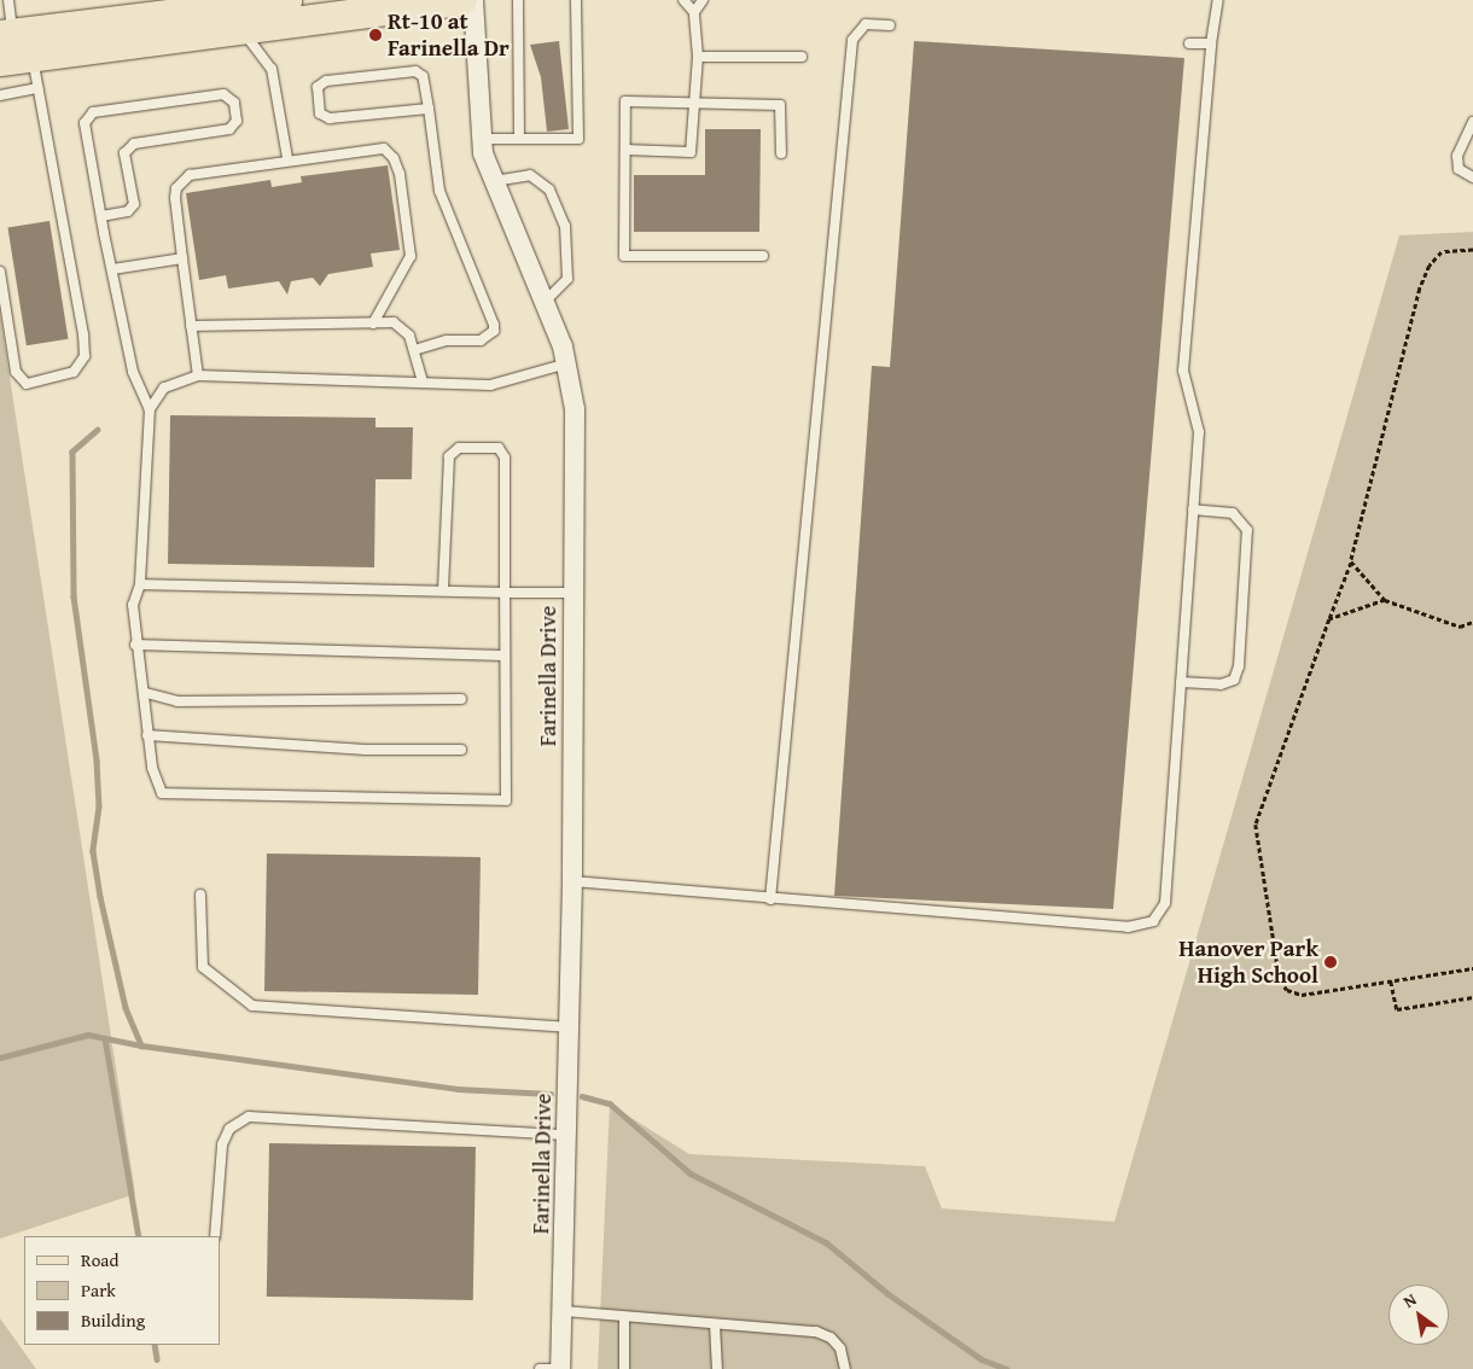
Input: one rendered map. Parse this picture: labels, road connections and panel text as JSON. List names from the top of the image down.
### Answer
{
  "streets": {
    "street": ["Farinella Drive"]
  },
  "places": ["Rt-10 at Farinella Dr", "Hanover Park High School"],
  "legend": ["Road", "Park", "Building"],
  "north": "top left"
}
